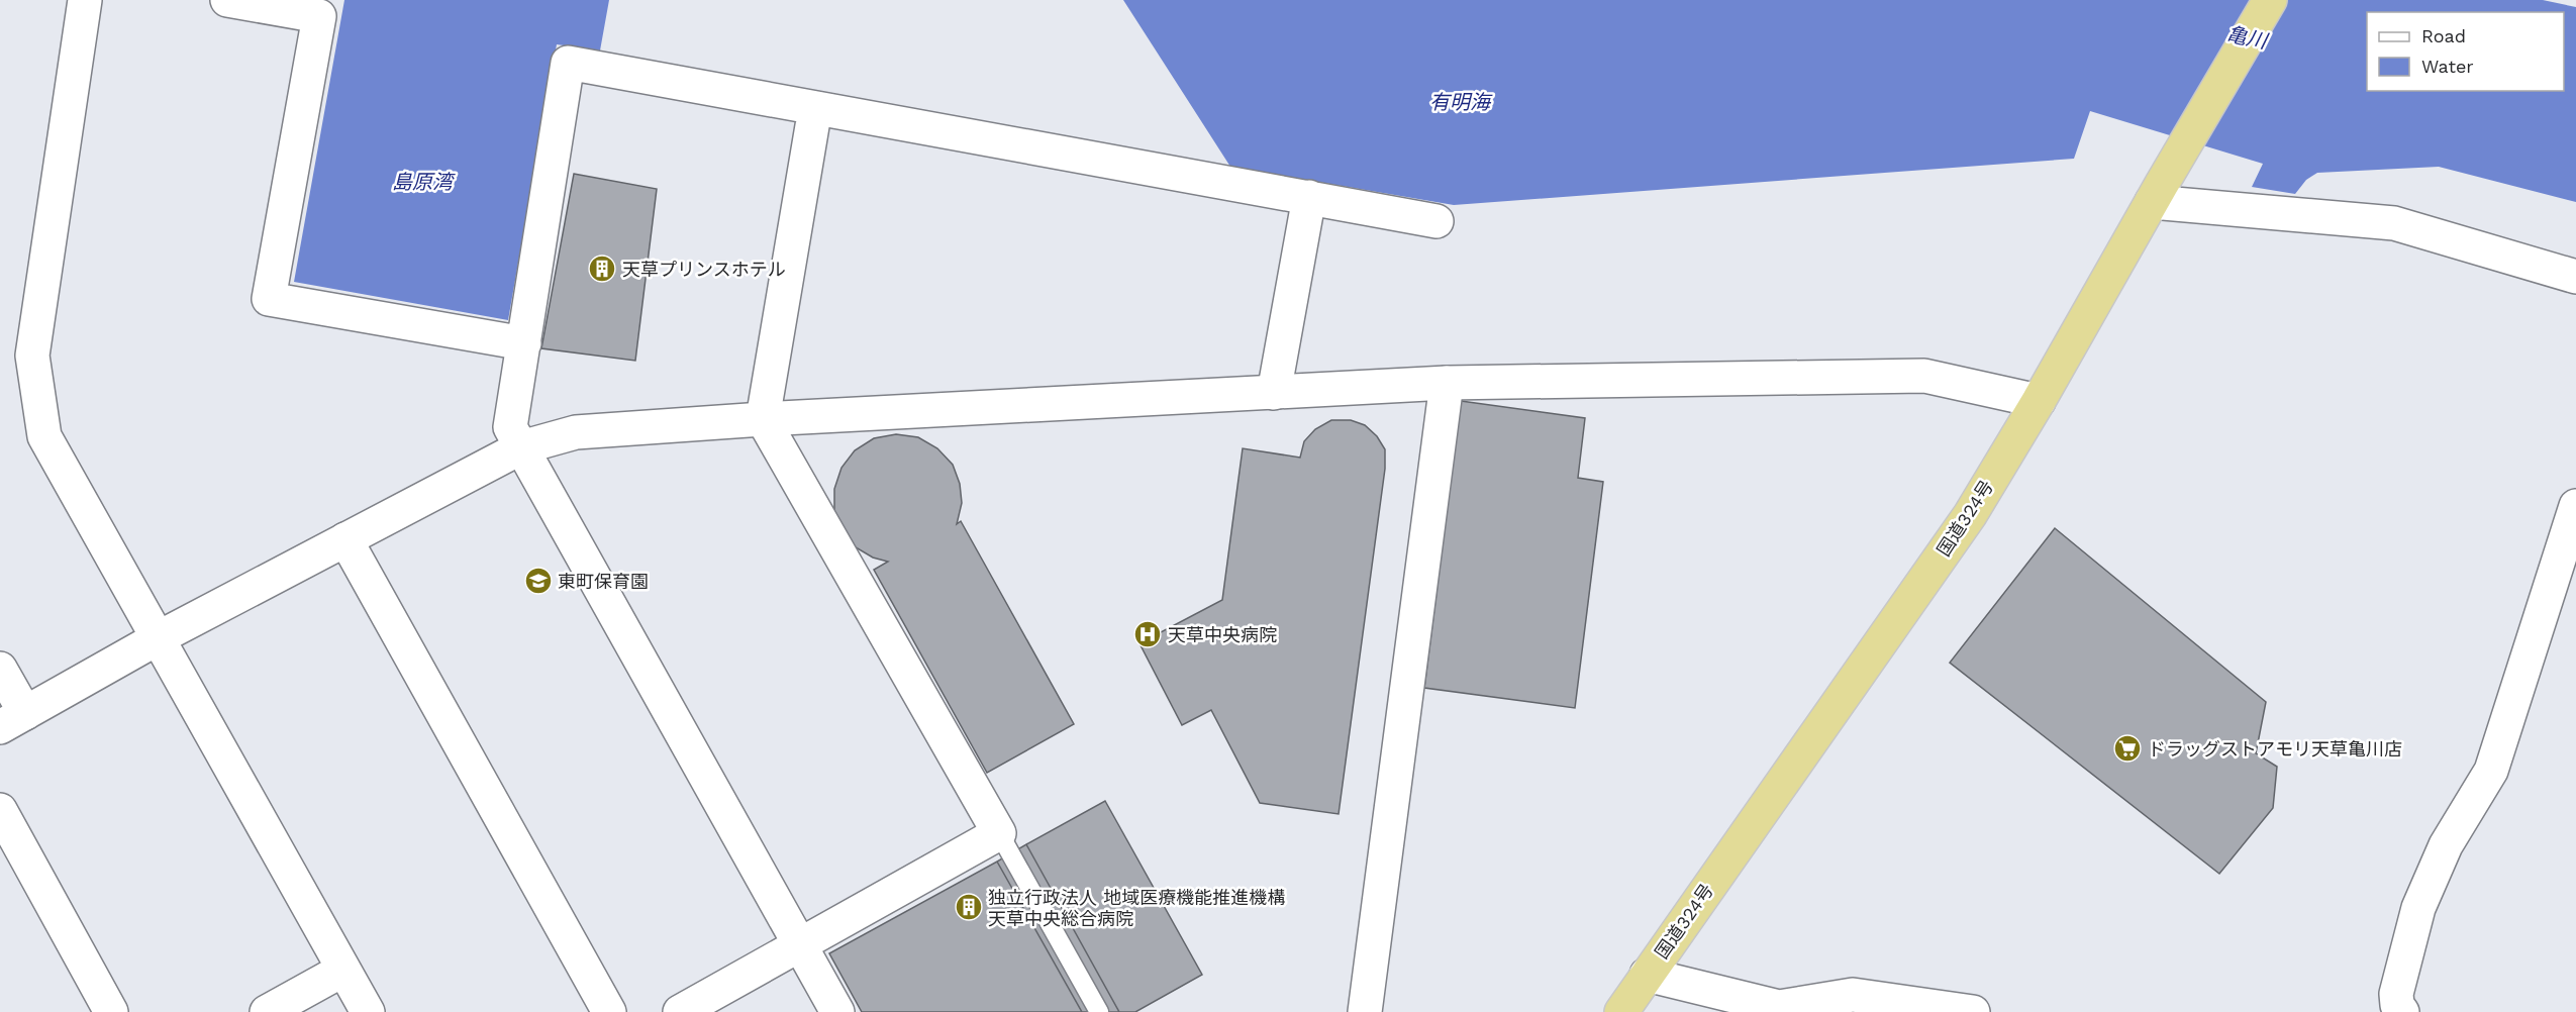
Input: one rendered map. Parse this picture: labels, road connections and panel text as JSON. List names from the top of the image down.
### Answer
{
  "streets": {
    "highway": ["国道324号"]
  },
  "water": ["亀川", "有明海", "島原湾"],
  "places": {
    "building": ["天草プリンスホテル", "独立行政法人 地域医療機能推進機構 天草中央総合病院"],
    "school or university": ["東町保育園"],
    "hospital": ["天草中央病院"],
    "supermarket": ["ドラッグストアモリ天草亀川店"]
  },
  "legend": ["Road", "Water"]
}
